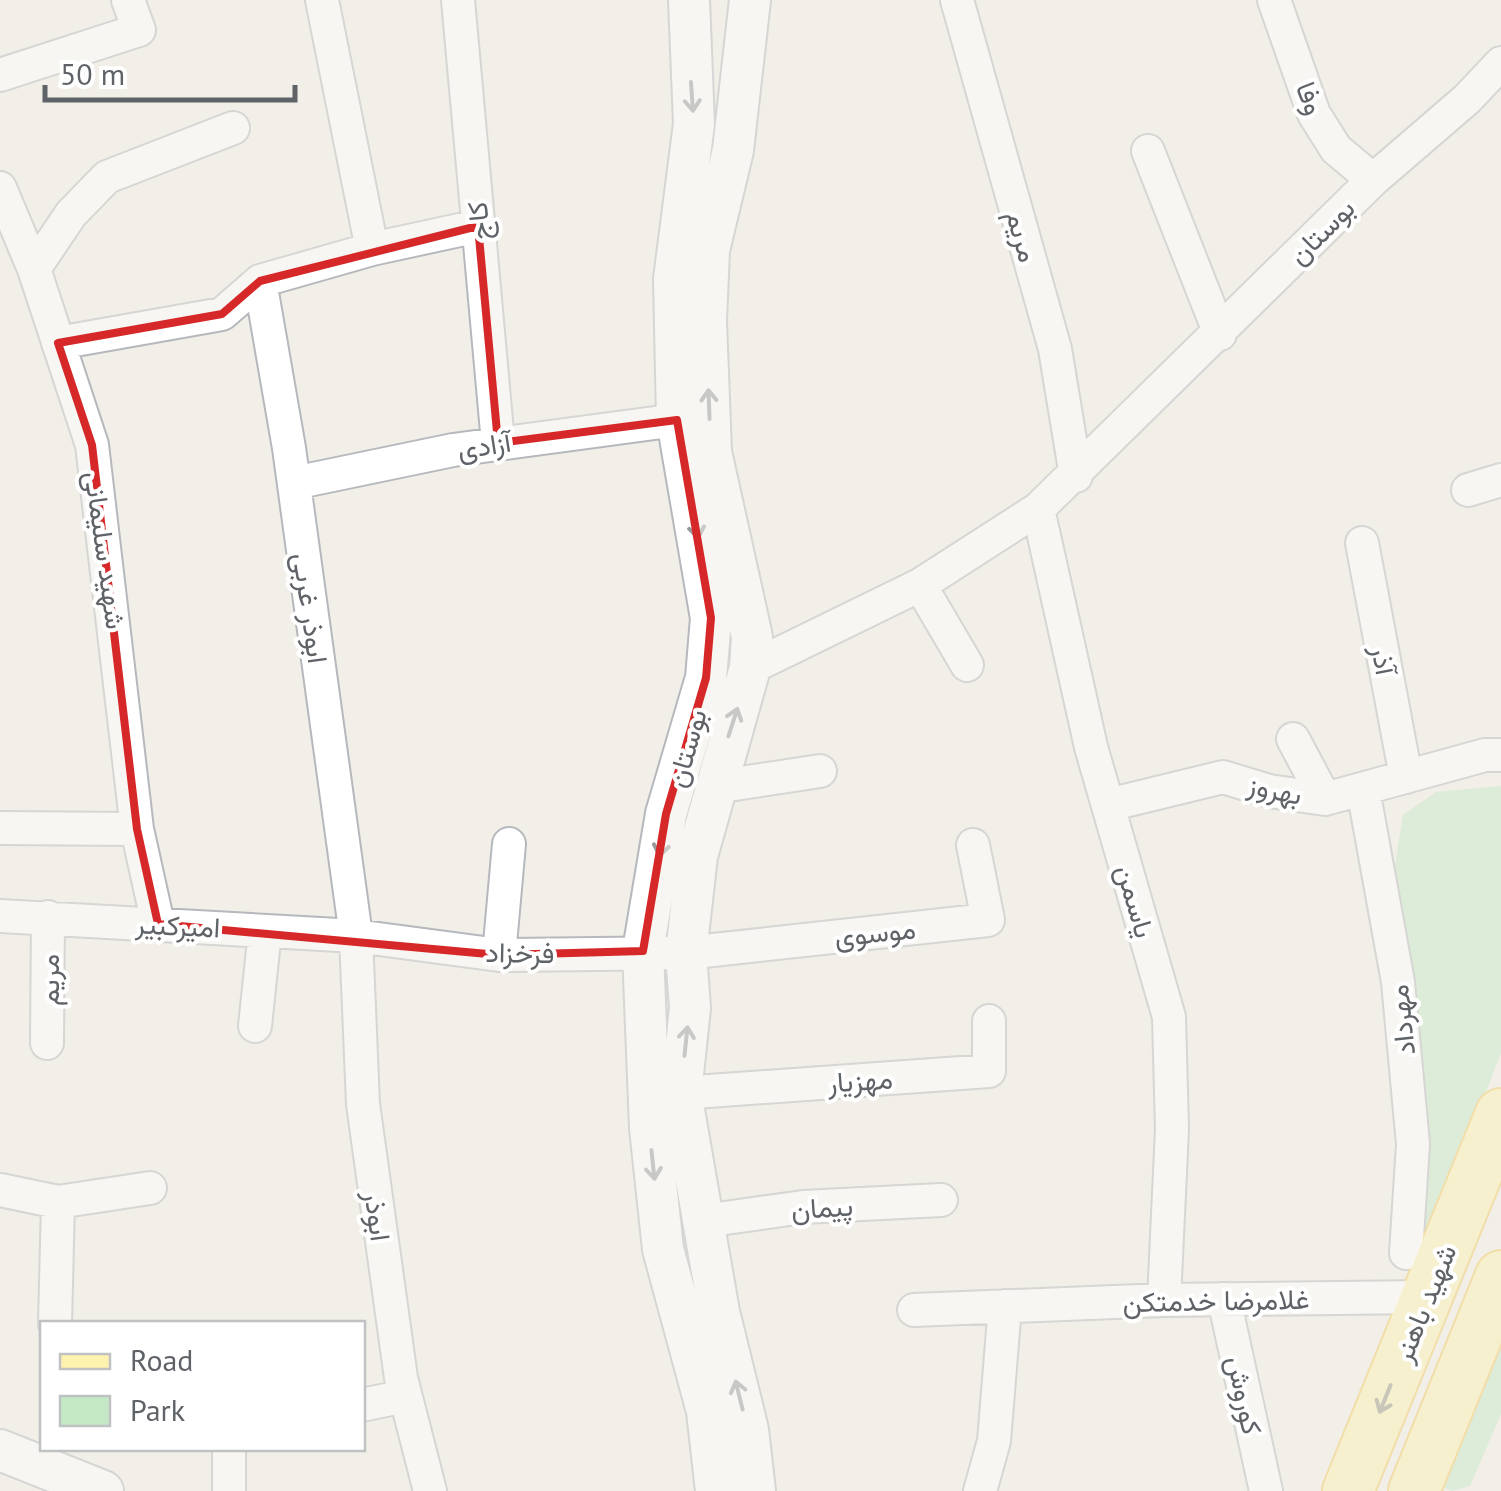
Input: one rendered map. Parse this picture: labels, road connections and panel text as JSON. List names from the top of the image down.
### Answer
{
  "streets": {
    "main road": ["شهید باهنر"],
    "street": [
      "وفا",
      "کاج",
      "بوستان",
      "مریم",
      "آزادی",
      "شهید سلیمانی",
      "ابوذر غربی",
      "آذر",
      "بهروز",
      "یاسمن",
      "امیرکبیر",
      "موسوی",
      "فرخزاد",
      "مهرداد",
      "مهزیار",
      "پیمان",
      "ابوذر",
      "غلامرضا خدمتکن",
      "کوروش"
    ]
  },
  "crossings": [
    ["وفا", "بوستان"],
    ["کاج", "آزادی"],
    ["بوستان", "مریم"],
    ["بوستان", "آزادی"],
    ["بوستان", "یاسمن"],
    ["بوستان", "موسوی"],
    ["بوستان", "فرخزاد"],
    ["بوستان", "مهزیار"],
    ["بوستان", "پیمان"],
    ["مریم", "امیرکبیر"],
    ["آزادی", "ابوذر غربی"],
    ["شهید سلیمانی", "امیرکبیر"],
    ["ابوذر غربی", "امیرکبیر"],
    ["ابوذر غربی", "فرخزاد"],
    ["ابوذر غربی", "ابوذر"],
    ["آذر", "بهروز"],
    ["بهروز", "یاسمن"],
    ["بهروز", "مهرداد"],
    ["یاسمن", "غلامرضا خدمتکن"],
    ["امیرکبیر", "فرخزاد"],
    ["امیرکبیر", "ابوذر"],
    ["موسوی", "فرخزاد"],
    ["فرخزاد", "ابوذر"],
    ["مهرداد", "غلامرضا خدمتکن"],
    ["مهرداد", "شهید باهنر"],
    ["غلامرضا خدمتکن", "شهید باهنر"],
    ["غلامرضا خدمتکن", "کوروش"]
  ],
  "legend": ["Road", "Park"],
  "scale_bar": "50 m"
}
